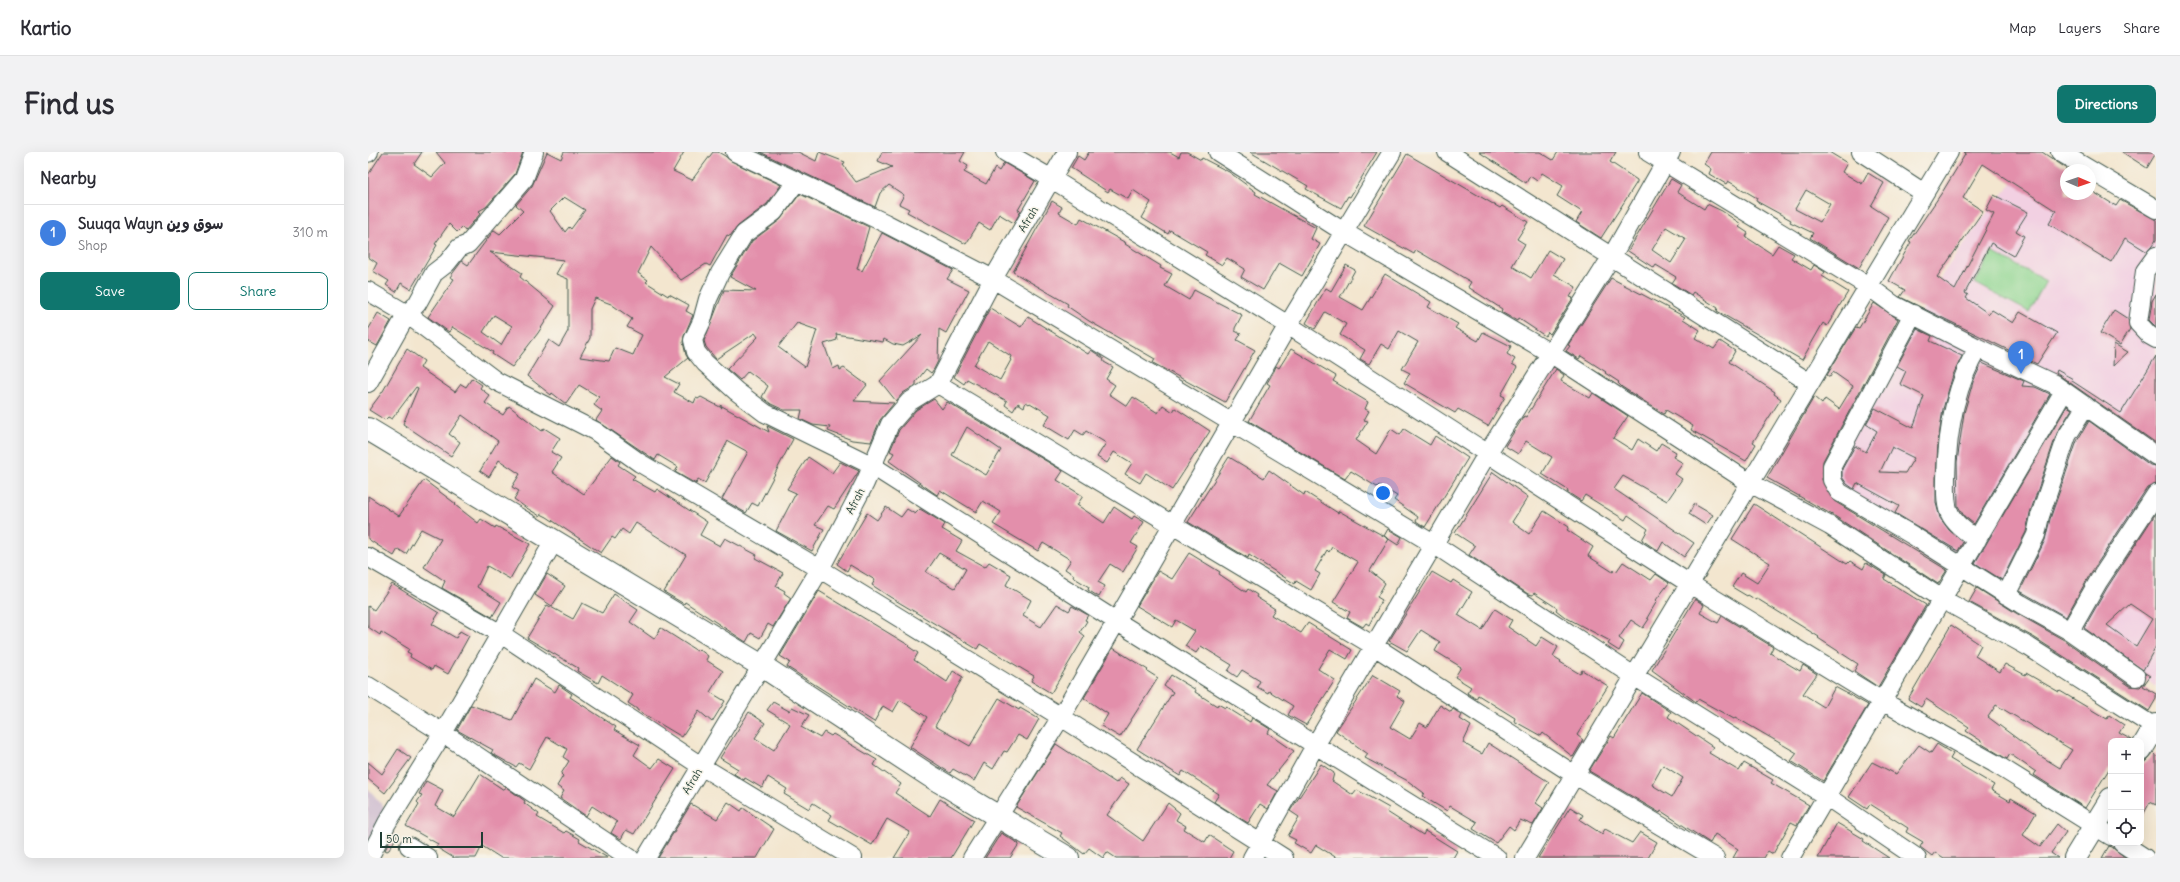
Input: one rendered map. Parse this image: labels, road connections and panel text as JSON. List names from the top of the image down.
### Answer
{
  "streets": {
    "street": ["Afrah"]
  },
  "scale_bar": "50 m",
  "north": "right",
  "page": {
    "header": "Kartio",
    "nav": ["Map", "Layers", "Share"],
    "buttons": [
      "Directions",
      ["Save", "Share"]
    ],
    "title": "Find us",
    "heading": "Nearby",
    "list": [
      {
        "mark": "1",
        "name": "Suuqa Wayn سوق وين",
        "note": "Shop",
        "value": "310 m"
      }
    ],
    "pins": "1",
    "map_buttons": ["+", "−"],
    "scale": "50 m"
  }
}
